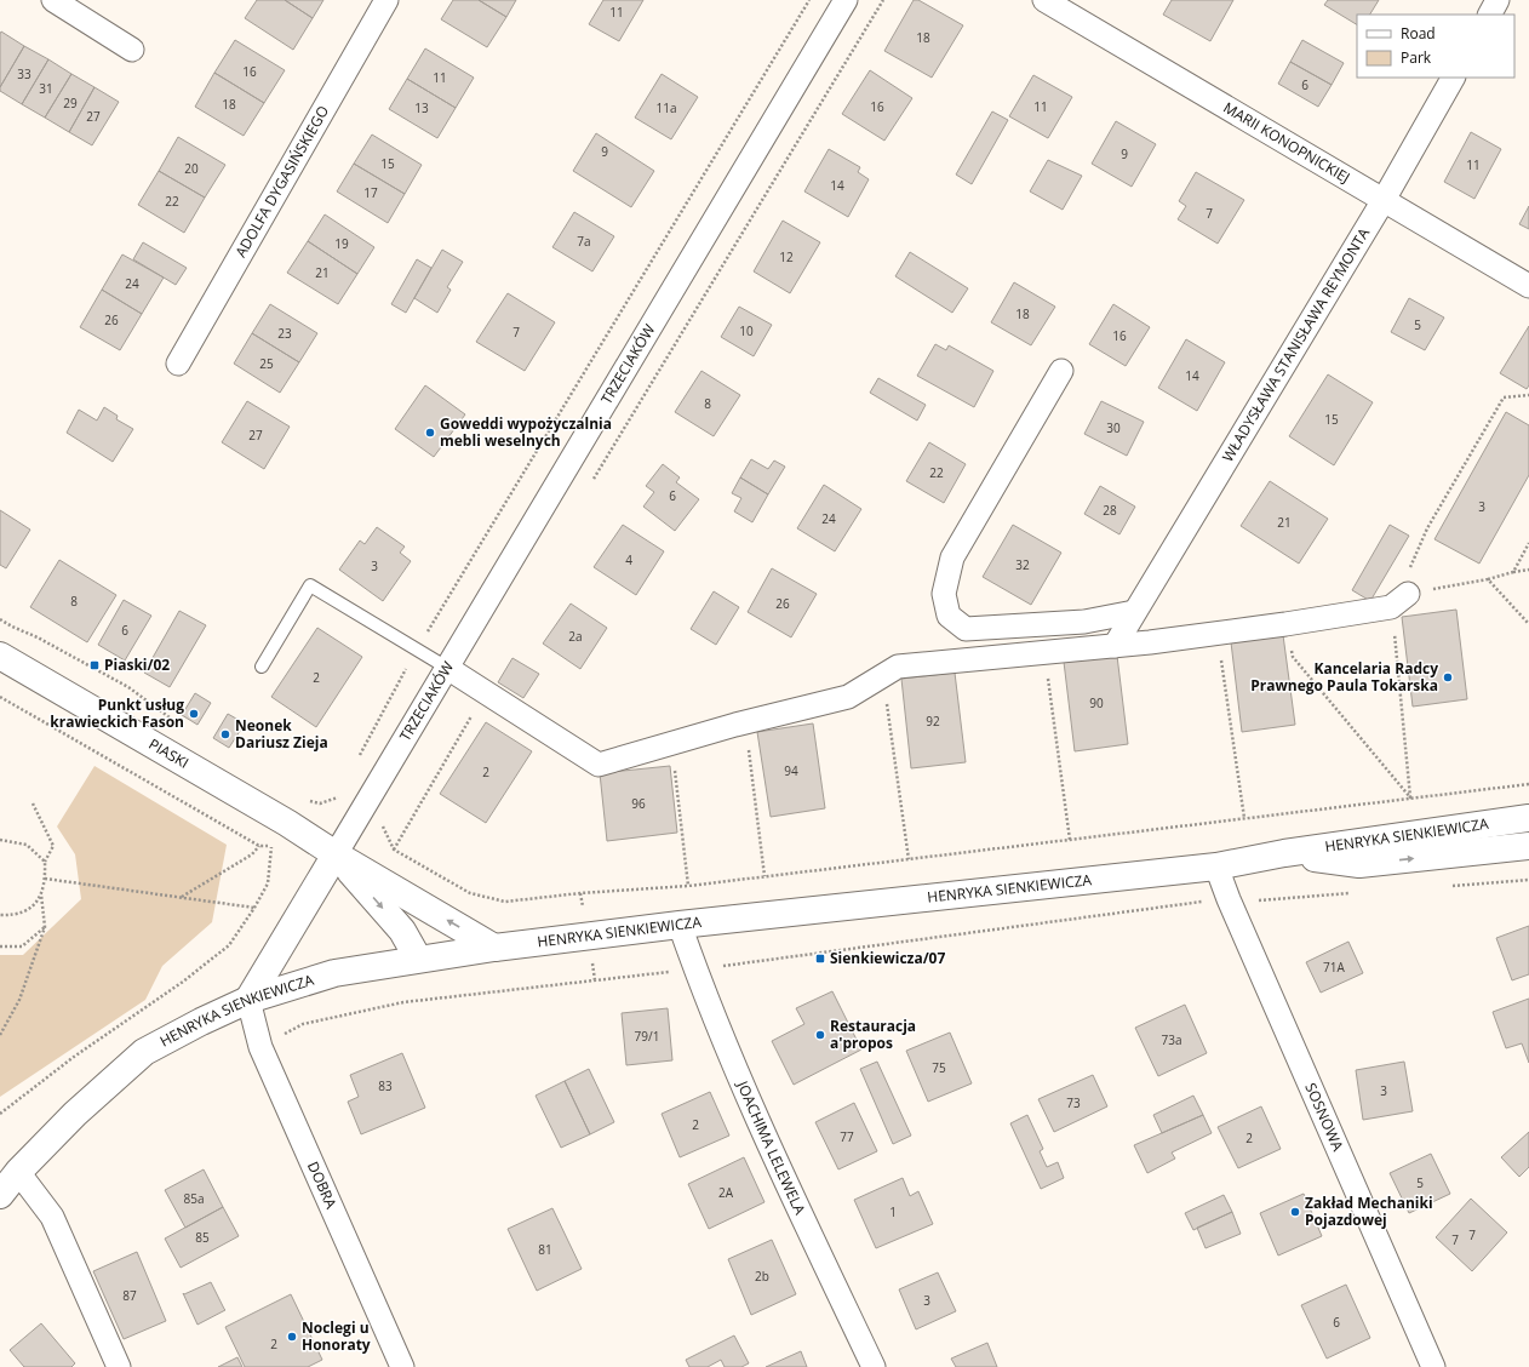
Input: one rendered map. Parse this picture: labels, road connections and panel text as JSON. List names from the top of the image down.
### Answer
{
  "streets": {
    "main road": ["PIASKI", "HENRYKA SIENKIEWICZA"],
    "street": [
      "MARII KONOPNICKIEJ",
      "ADOLFA DYGASIŃSKIEGO",
      "WŁADYSŁAWA STANISŁAWA REYMONTA",
      "TRZECIAKÓW",
      "SOSNOWA",
      "JOACHIMA LELEWELA",
      "DOBRA"
    ]
  },
  "crossings": [
    ["MARII KONOPNICKIEJ", "WŁADYSŁAWA STANISŁAWA REYMONTA"],
    ["TRZECIAKÓW", "PIASKI"],
    ["PIASKI", "HENRYKA SIENKIEWICZA"],
    ["HENRYKA SIENKIEWICZA", "SOSNOWA"],
    ["HENRYKA SIENKIEWICZA", "JOACHIMA LELEWELA"],
    ["HENRYKA SIENKIEWICZA", "DOBRA"]
  ],
  "places": {
    "other": [
      "Goweddi wypożyczalnia mebli weselnych",
      "Kancelaria Radcy Prawnego Paula Tokarska",
      "Punkt usług krawieckich Fason",
      "Neonek Dariusz Zieja",
      "Restauracja a'propos",
      "Zakład Mechaniki Pojazdowej",
      "Noclegi u Honoraty"
    ],
    "transit": ["Piaski/02", "Sienkiewicza/07"]
  },
  "house_numbers": [
    "11",
    "18",
    "16",
    "33",
    "11",
    "6",
    "31",
    "29",
    "18",
    "16",
    "11",
    "13",
    "11a",
    "27",
    "9",
    "9",
    "15",
    "11",
    "20",
    "14",
    "17",
    "22",
    "7",
    "7a",
    "19",
    "12",
    "21",
    "24",
    "18",
    "26",
    "5",
    "10",
    "7",
    "23",
    "16",
    "25",
    "14",
    "8",
    "15",
    "30",
    "27",
    "22",
    "6",
    "3",
    "28",
    "24",
    "21",
    "4",
    "32",
    "3",
    "8",
    "26",
    "6",
    "2a",
    "2",
    "90",
    "92",
    "94",
    "2",
    "96",
    "71A",
    "79/1",
    "73a",
    "75",
    "83",
    "3",
    "73",
    "2",
    "77",
    "2",
    "5",
    "2A",
    "85a",
    "1",
    "7",
    "85",
    "7",
    "81",
    "2b",
    "87",
    "3",
    "6",
    "2"
  ],
  "legend": ["Road", "Park"]
}
